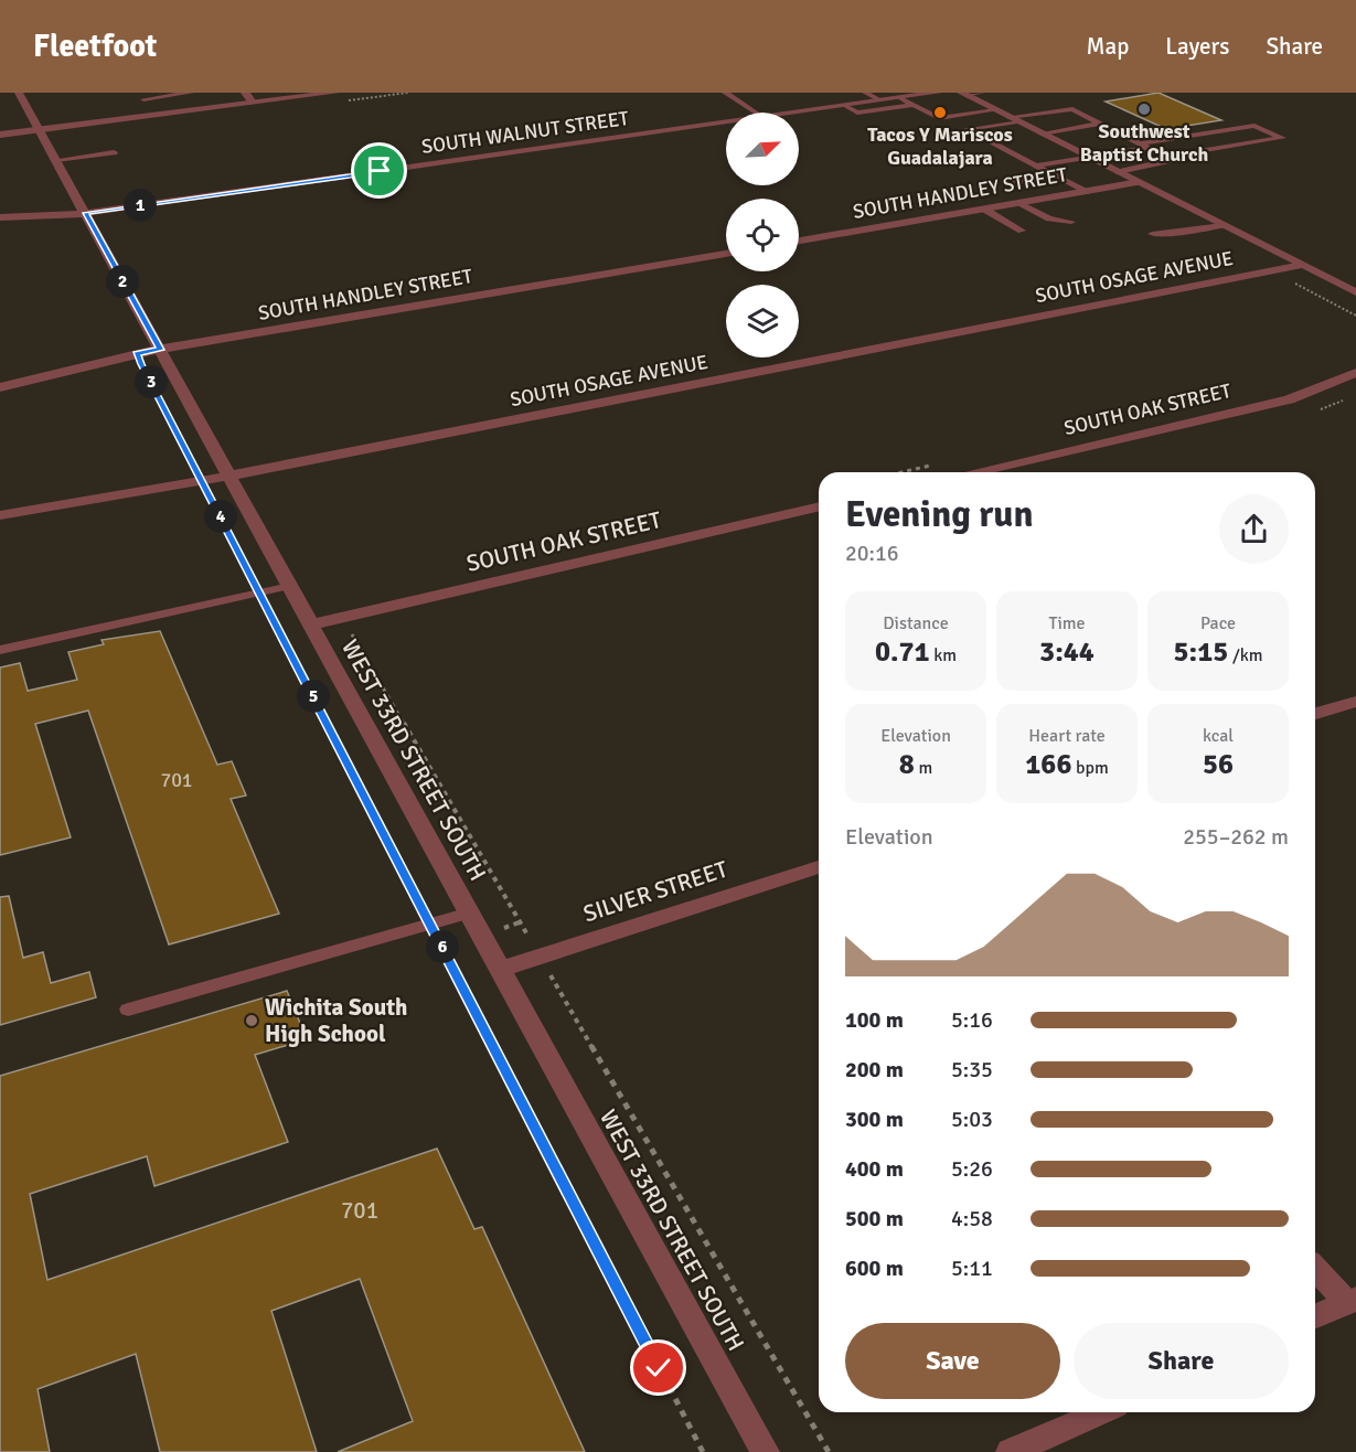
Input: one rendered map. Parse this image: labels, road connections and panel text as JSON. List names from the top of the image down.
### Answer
{
  "streets": {
    "street": [
      "SOUTH WALNUT STREET",
      "SOUTH HANDLEY STREET",
      "SOUTH OSAGE AVENUE",
      "SOUTH OAK STREET",
      "WEST 33RD STREET SOUTH",
      "SILVER STREET"
    ]
  },
  "crossings": [
    ["SOUTH WALNUT STREET", "WEST 33RD STREET SOUTH"],
    ["SOUTH HANDLEY STREET", "WEST 33RD STREET SOUTH"],
    ["SOUTH OSAGE AVENUE", "WEST 33RD STREET SOUTH"],
    ["SOUTH OAK STREET", "WEST 33RD STREET SOUTH"],
    ["WEST 33RD STREET SOUTH", "SILVER STREET"]
  ],
  "places": ["Southwest Baptist Church", "Tacos Y Mariscos Guadalajara", "Wichita South High School"],
  "house_numbers": ["701", "701"],
  "north": "top right",
  "page": {
    "header": "Fleetfoot",
    "nav": ["Map", "Layers", "Share"],
    "pins": [
      "1",
      "2",
      "3",
      "4",
      "5",
      "6"
    ],
    "heading": ["Evening run", "20:16"],
    "stats": [
      ["Distance", "0.71 km"],
      ["Time", "3:44"],
      ["Pace", "5:15 /km"],
      ["Elevation", "8 m"],
      ["Heart rate", "166 bpm"],
      ["kcal", "56"]
    ],
    "chart": ["Elevation", "255–262 m"],
    "list": [
      {
        "name": "100 m",
        "note": "5:16"
      },
      {
        "name": "200 m",
        "note": "5:35"
      },
      {
        "name": "300 m",
        "note": "5:03"
      },
      {
        "name": "400 m",
        "note": "5:26"
      },
      {
        "name": "500 m",
        "note": "4:58"
      },
      {
        "name": "600 m",
        "note": "5:11"
      }
    ],
    "buttons": ["Save", "Share"]
  }
}
